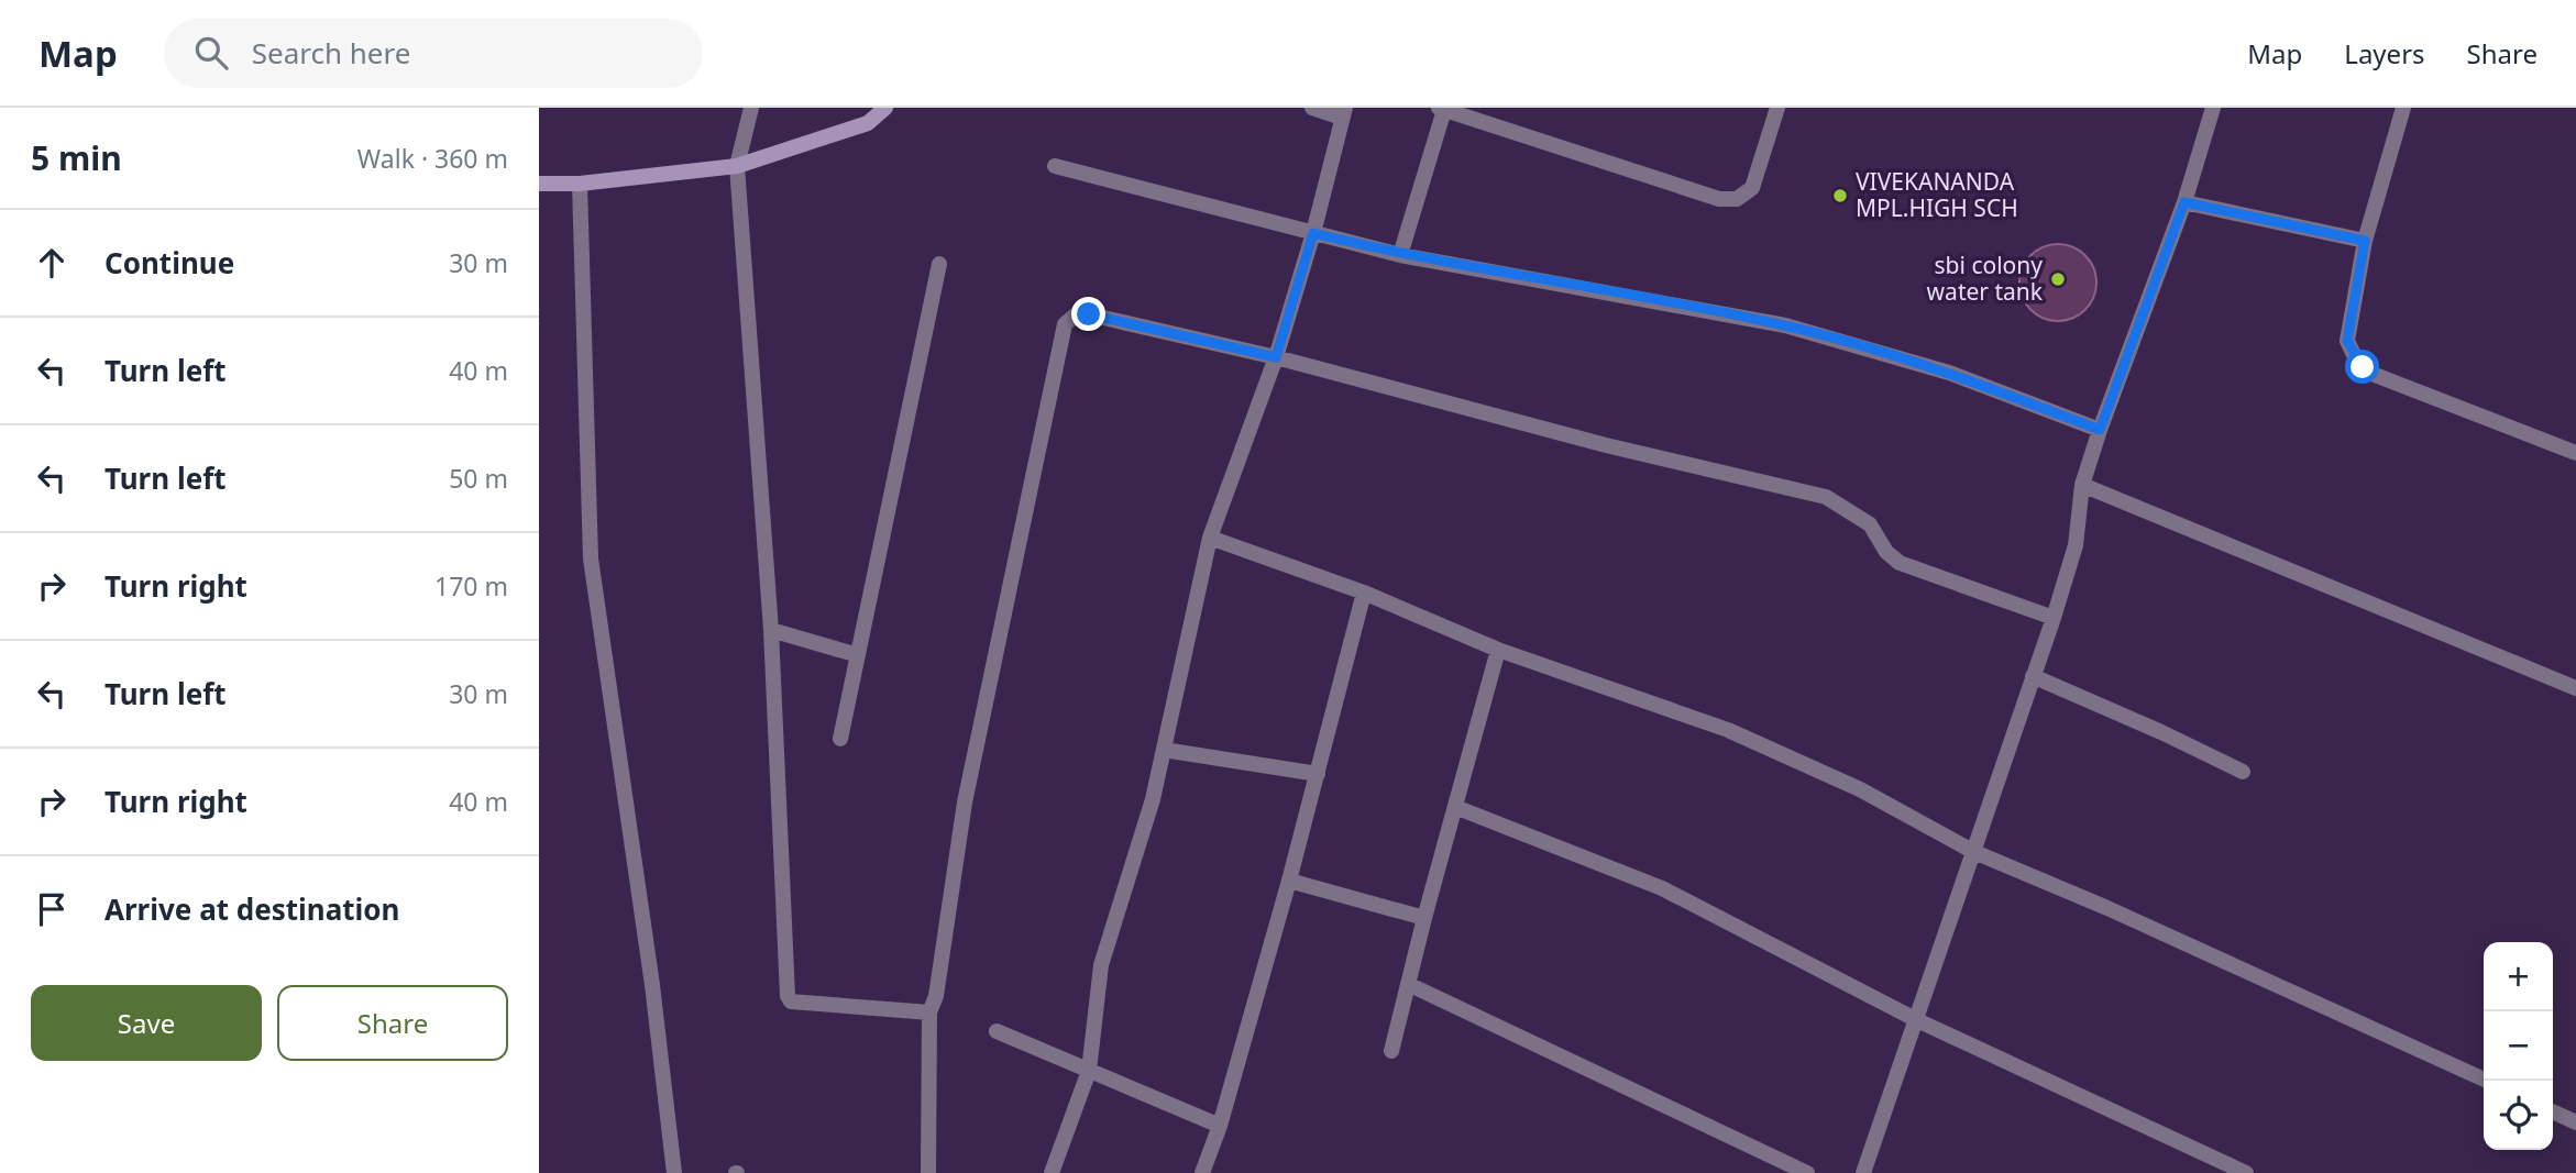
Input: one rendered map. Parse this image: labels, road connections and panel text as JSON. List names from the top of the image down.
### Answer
{
  "places": ["VIVEKANANDA MPL.HIGH SCH", "sbi colony water tank"],
  "page": {
    "header": "Map",
    "search": "Search here",
    "nav": ["Map", "Layers", "Share"],
    "heading": ["5 min", "Walk · 360 m"],
    "list": [
      ["Continue", "30 m"],
      ["Turn left", "40 m"],
      ["Turn left", "50 m"],
      ["Turn right", "170 m"],
      ["Turn left", "30 m"],
      ["Turn right", "40 m"],
      "Arrive at destination"
    ],
    "map_buttons": ["+", "−"],
    "buttons": ["Save", "Share"]
  }
}
